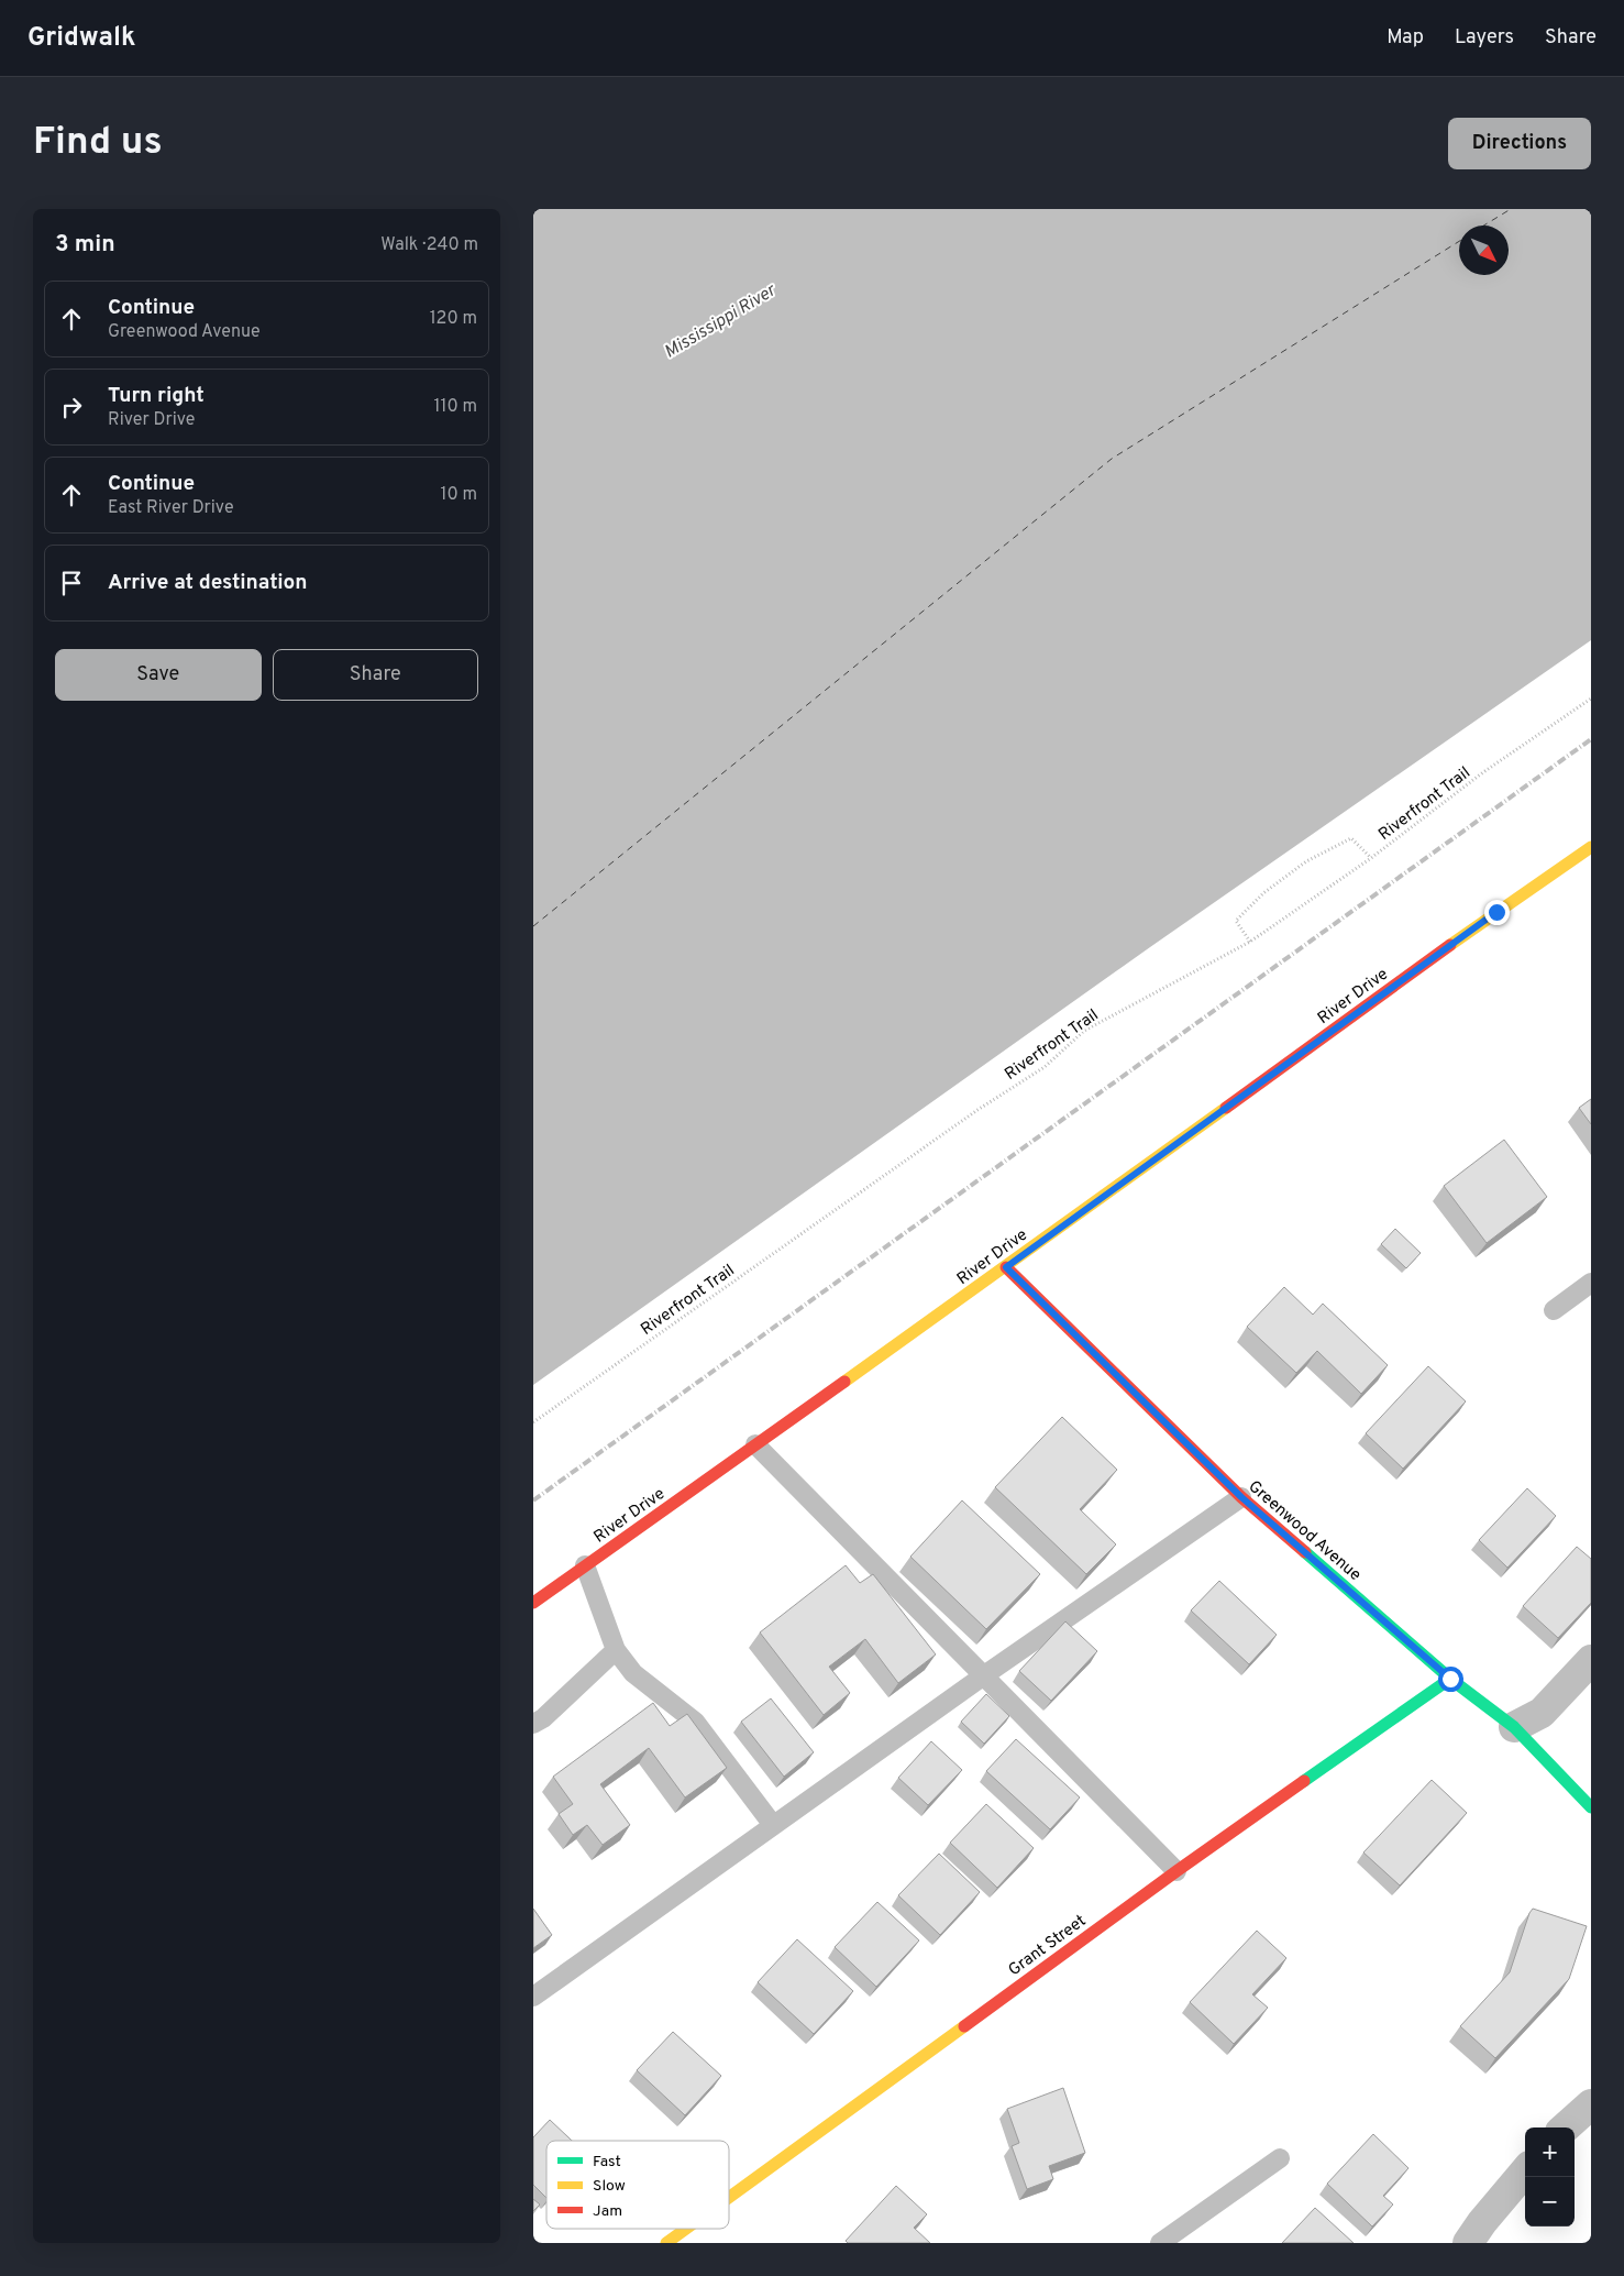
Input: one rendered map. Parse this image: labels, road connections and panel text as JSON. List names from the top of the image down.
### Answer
{
  "streets": {
    "street": ["River Drive", "Greenwood Avenue", "Grant Street"],
    "path": ["Riverfront Trail"]
  },
  "crossings": [
    ["River Drive", "Greenwood Avenue"],
    ["Greenwood Avenue", "Grant Street"]
  ],
  "water": ["Mississippi River"],
  "legend": ["Fast", "Slow", "Jam"],
  "north": "bottom right",
  "page": {
    "header": "Gridwalk",
    "nav": ["Map", "Layers", "Share"],
    "buttons": [
      "Directions",
      ["Save", "Share"]
    ],
    "title": "Find us",
    "heading": ["3 min", "Walk · 240 m"],
    "list": [
      ["Continue", "Greenwood Avenue", "120 m"],
      ["Turn right", "River Drive", "110 m"],
      ["Continue", "East River Drive", "10 m"],
      "Arrive at destination"
    ],
    "map_buttons": ["+", "−"]
  }
}
